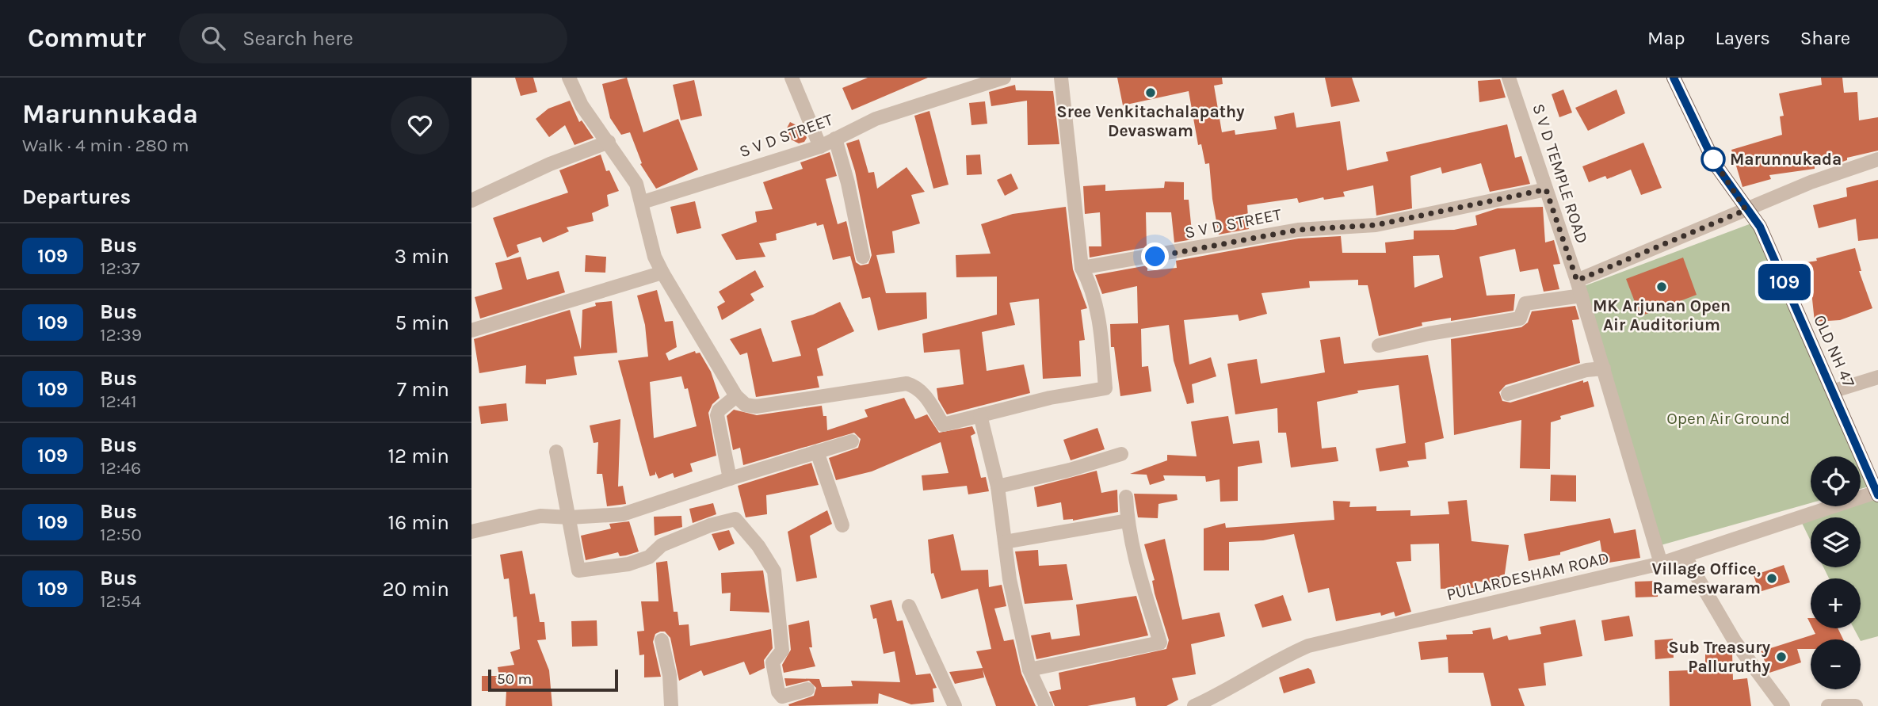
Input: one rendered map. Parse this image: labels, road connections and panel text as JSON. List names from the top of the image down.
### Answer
{
  "streets": {
    "main road": ["OLD NH 47"],
    "street": ["S V D STREET", "S V D TEMPLE ROAD", "PULLARDESHAM ROAD"]
  },
  "crossings": [
    ["S V D STREET", "S V D TEMPLE ROAD"],
    ["S V D TEMPLE ROAD", "PULLARDESHAM ROAD"],
    ["OLD NH 47", "PULLARDESHAM ROAD"]
  ],
  "parks": ["Open Air Ground"],
  "places": [
    "Sree Venkitachalapathy Devaswam",
    "Marunnukada",
    "MK Arjunan Open Air Auditorium",
    "Village Office, Rameswaram",
    "Sub Treasury Palluruthy"
  ],
  "lines": ["bus line 109"],
  "scale_bar": "50 m",
  "page": {
    "header": "Commutr",
    "search": "Search here",
    "nav": ["Map", "Layers", "Share"],
    "heading": [
      ["Marunnukada", "Walk · 4 min · 280 m"],
      "Departures"
    ],
    "on_map": "109",
    "list": [
      {
        "mark": "109",
        "name": "Bus",
        "note": "12:37",
        "value": "3 min"
      },
      {
        "mark": "109",
        "name": "Bus",
        "note": "12:39",
        "value": "5 min"
      },
      {
        "mark": "109",
        "name": "Bus",
        "note": "12:41",
        "value": "7 min"
      },
      {
        "mark": "109",
        "name": "Bus",
        "note": "12:46",
        "value": "12 min"
      },
      {
        "mark": "109",
        "name": "Bus",
        "note": "12:50",
        "value": "16 min"
      },
      {
        "mark": "109",
        "name": "Bus",
        "note": "12:54",
        "value": "20 min"
      }
    ],
    "map_buttons": ["+", "−"],
    "scale": "50 m"
  }
}
